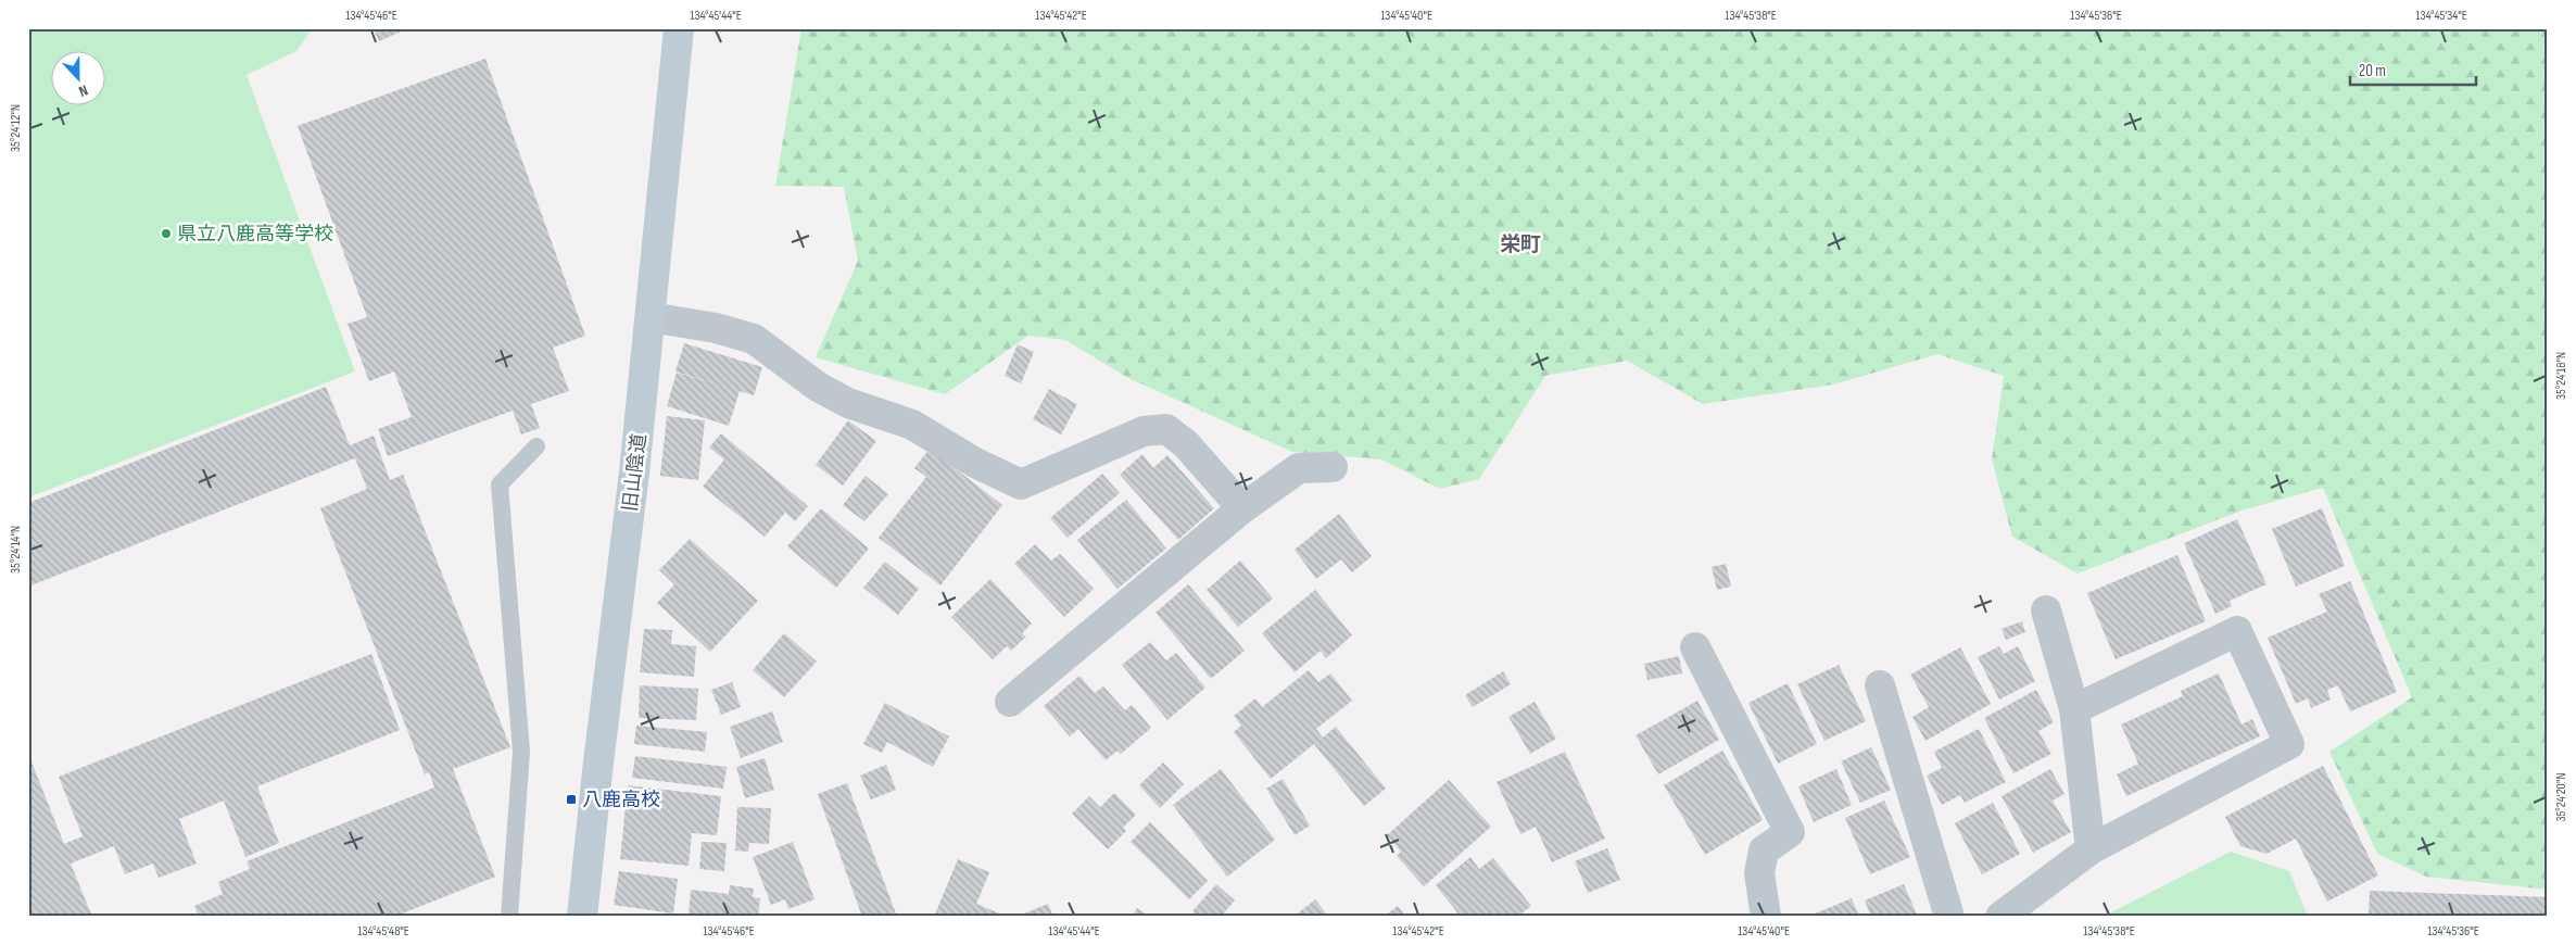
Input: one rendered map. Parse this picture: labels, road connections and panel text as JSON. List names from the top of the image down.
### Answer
{
  "streets": {
    "street": ["旧山陰道"]
  },
  "districts": ["栄町"],
  "places": {
    "other": ["県立八鹿高等学校"],
    "transit": ["八鹿高校"]
  },
  "scale_bar": "20 m",
  "north": "bottom",
  "coordinates": [
    "134°45'46\"E",
    "134°45'44\"E",
    "134°45'42\"E",
    "134°45'40\"E",
    "134°45'38\"E",
    "134°45'36\"E",
    "134°45'34\"E",
    "35°24'12\"N",
    "35°24'18\"N",
    "35°24'14\"N",
    "35°24'20\"N",
    "134°45'48\"E"
  ]
}
